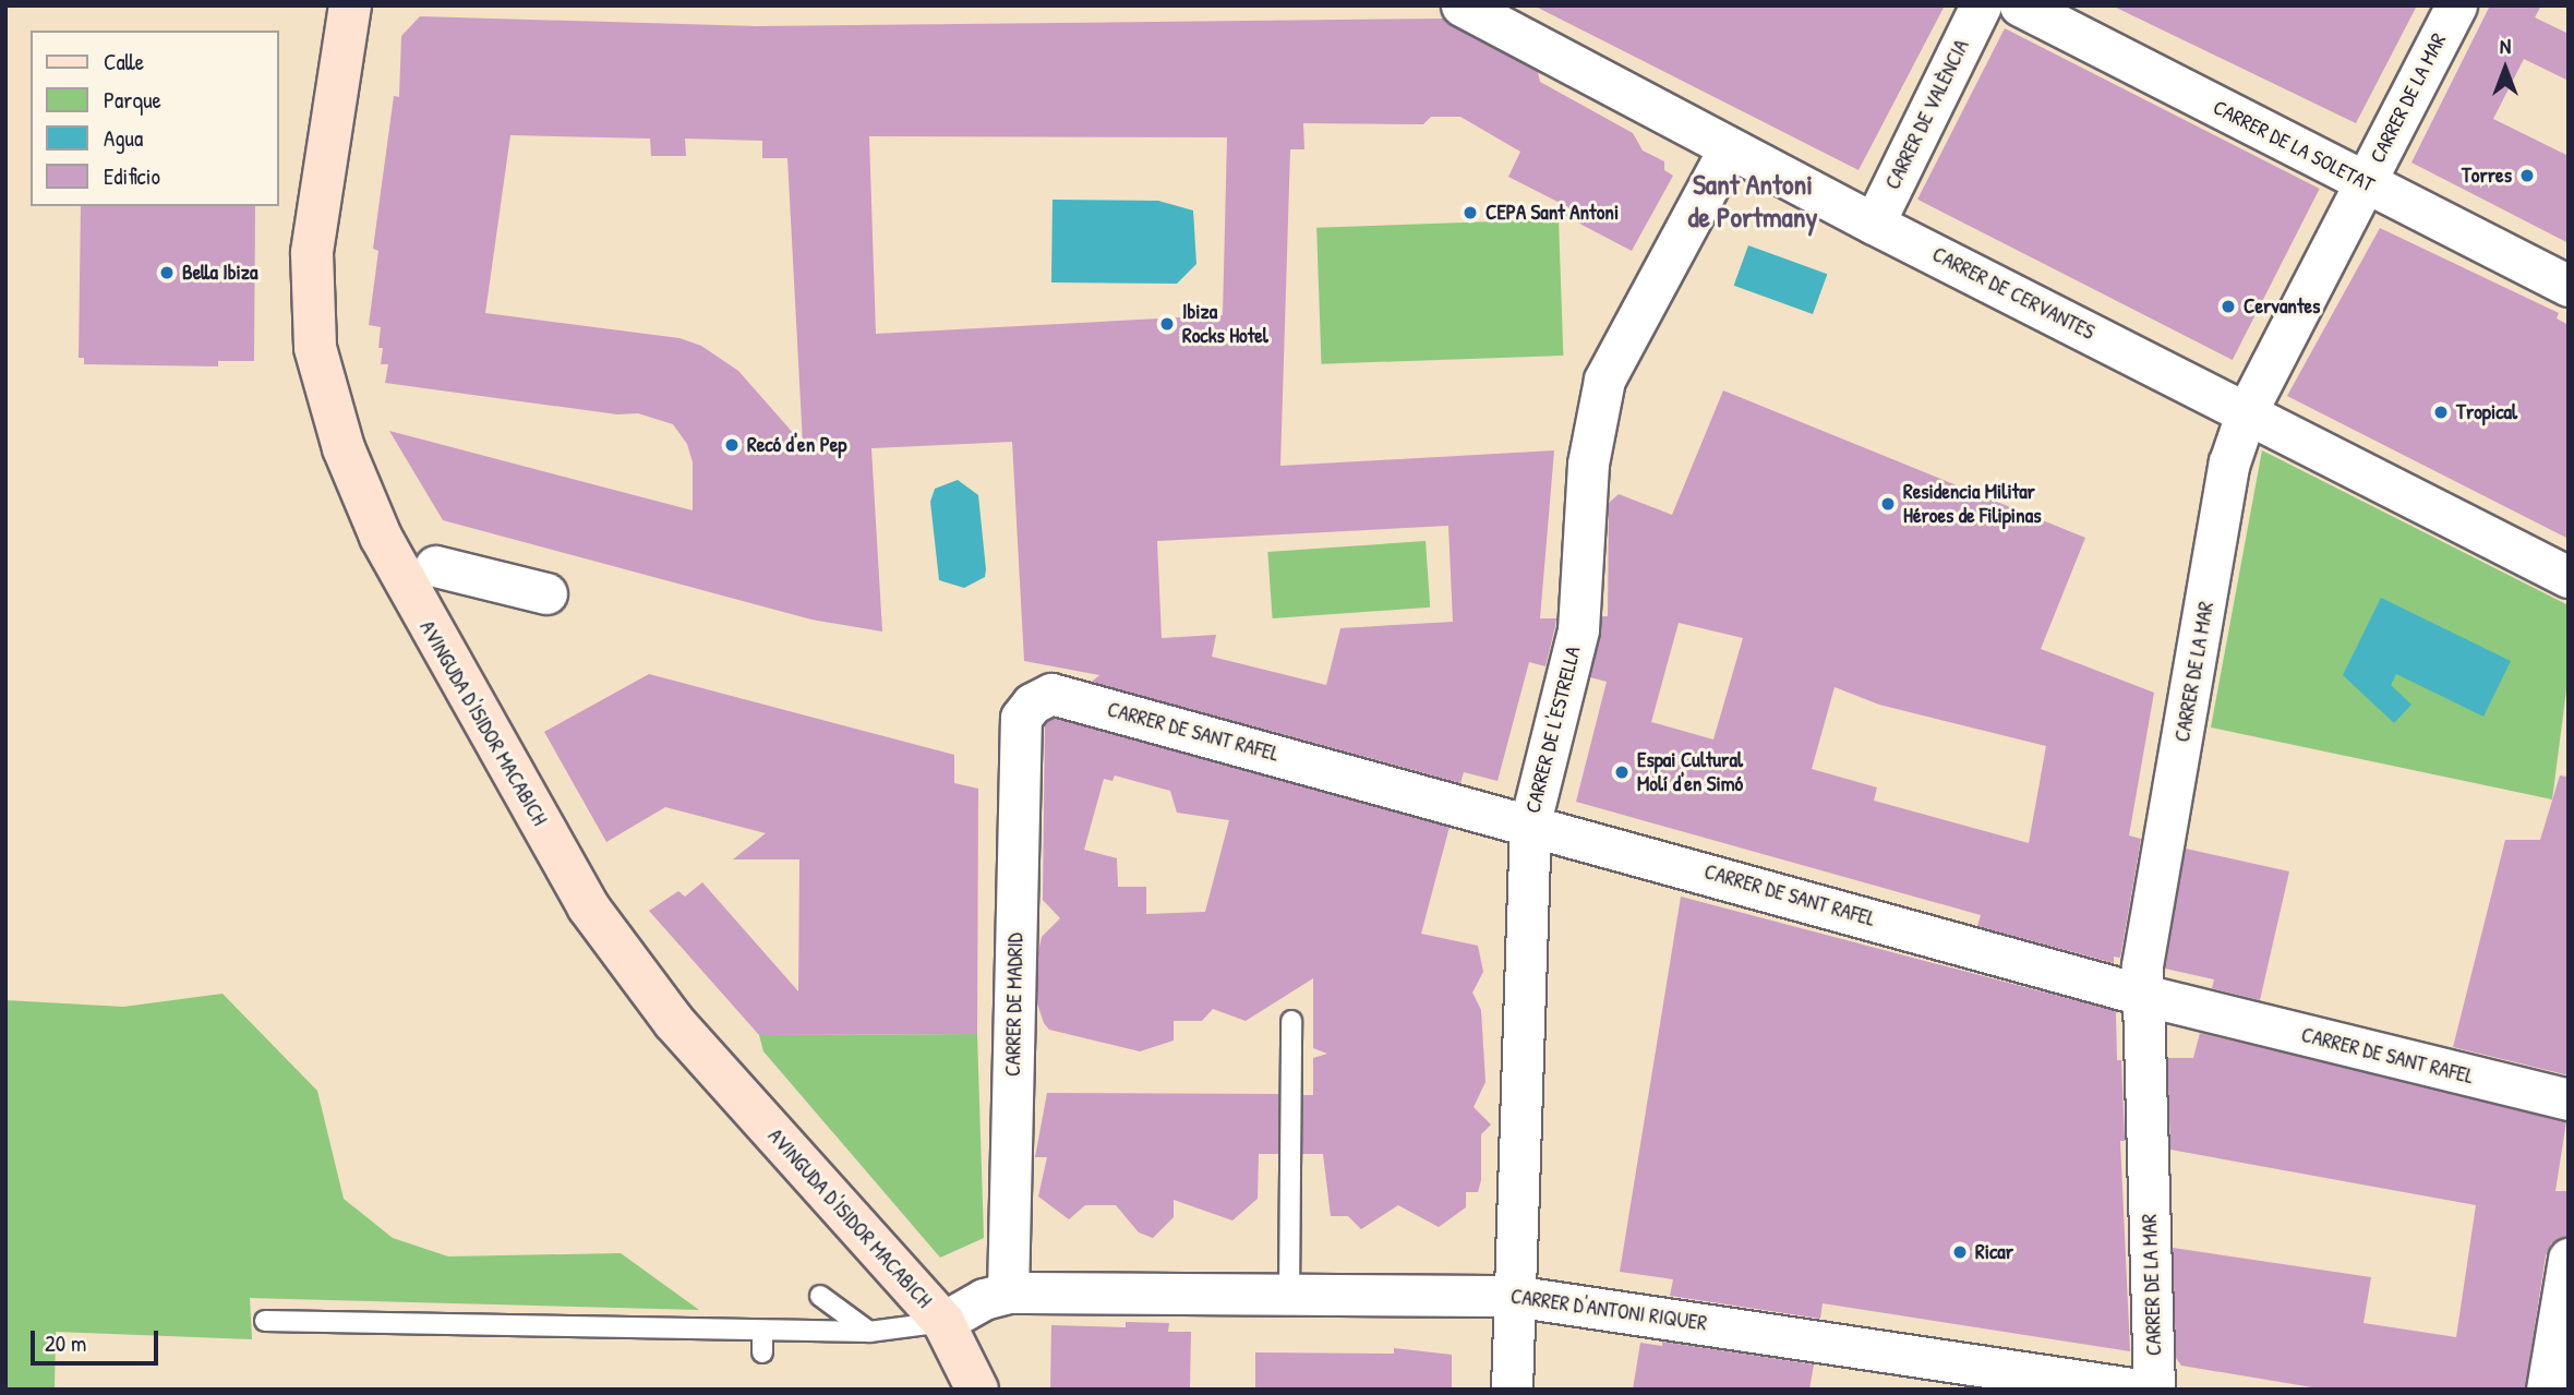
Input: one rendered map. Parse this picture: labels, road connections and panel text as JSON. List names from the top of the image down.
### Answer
{
  "streets": {
    "street": [
      "CARRER DE LA MAR",
      "CARRER DE VALÈNCIA",
      "CARRER DE LA SOLETAT",
      "CARRER DE CERVANTES",
      "AVINGUDA D'ISIDOR MACABICH",
      "CARRER DE L'ESTRELLA",
      "CARRER DE SANT RAFEL",
      "CARRER DE MADRID",
      "CARRER D'ANTONI RIQUER"
    ]
  },
  "crossings": [
    ["CARRER DE LA MAR", "CARRER DE LA SOLETAT"],
    ["CARRER DE LA MAR", "CARRER DE CERVANTES"],
    ["CARRER DE LA MAR", "CARRER DE SANT RAFEL"],
    ["CARRER DE VALÈNCIA", "CARRER DE CERVANTES"],
    ["CARRER DE CERVANTES", "CARRER DE L'ESTRELLA"],
    ["AVINGUDA D'ISIDOR MACABICH", "CARRER D'ANTONI RIQUER"],
    ["CARRER DE L'ESTRELLA", "CARRER DE SANT RAFEL"],
    ["CARRER DE L'ESTRELLA", "CARRER D'ANTONI RIQUER"],
    ["CARRER DE SANT RAFEL", "CARRER DE MADRID"],
    ["CARRER DE MADRID", "CARRER D'ANTONI RIQUER"]
  ],
  "districts": ["Sant Antoni de Portmany"],
  "places": [
    "Torres",
    "CEPA Sant Antoni",
    "Bella Ibiza",
    "Cervantes",
    "Ibiza Rocks Hotel",
    "Tropical",
    "Recó d'en Pep",
    "Residencia Militar Héroes de Filipinas",
    "Espai Cultural Molí d'en Simó",
    "Ricar"
  ],
  "legend": [
    "Calle",
    "Parque",
    "Agua",
    "Edificio"
  ],
  "scale_bar": "20 m",
  "north": "top"
}
